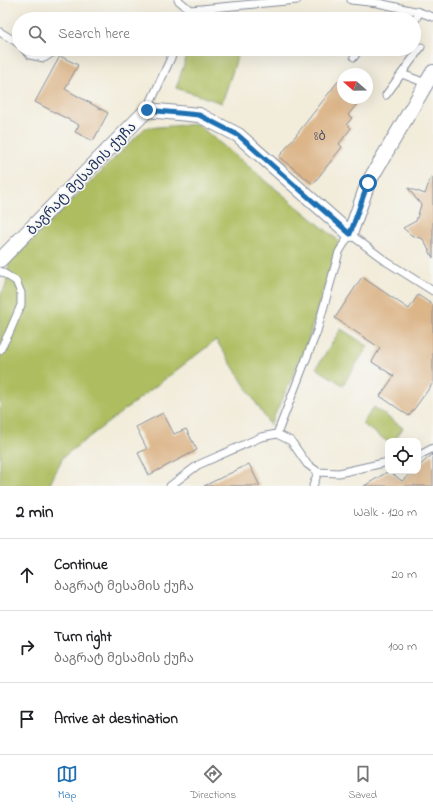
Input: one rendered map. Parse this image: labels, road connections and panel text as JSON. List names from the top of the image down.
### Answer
{
  "streets": {
    "street": ["ბაგრატ მესამის ქუჩა"]
  },
  "house_numbers": ["8ბ"],
  "north": "left",
  "page": {
    "search": "Search here",
    "heading": ["2 min", "Walk · 120 m"],
    "list": [
      ["Continue", "ბაგრატ მესამის ქუჩა", "20 m"],
      ["Turn right", "ბაგრატ მესამის ქუჩა", "100 m"],
      "Arrive at destination"
    ],
    "nav": ["Map", "Directions", "Saved"]
  }
}
